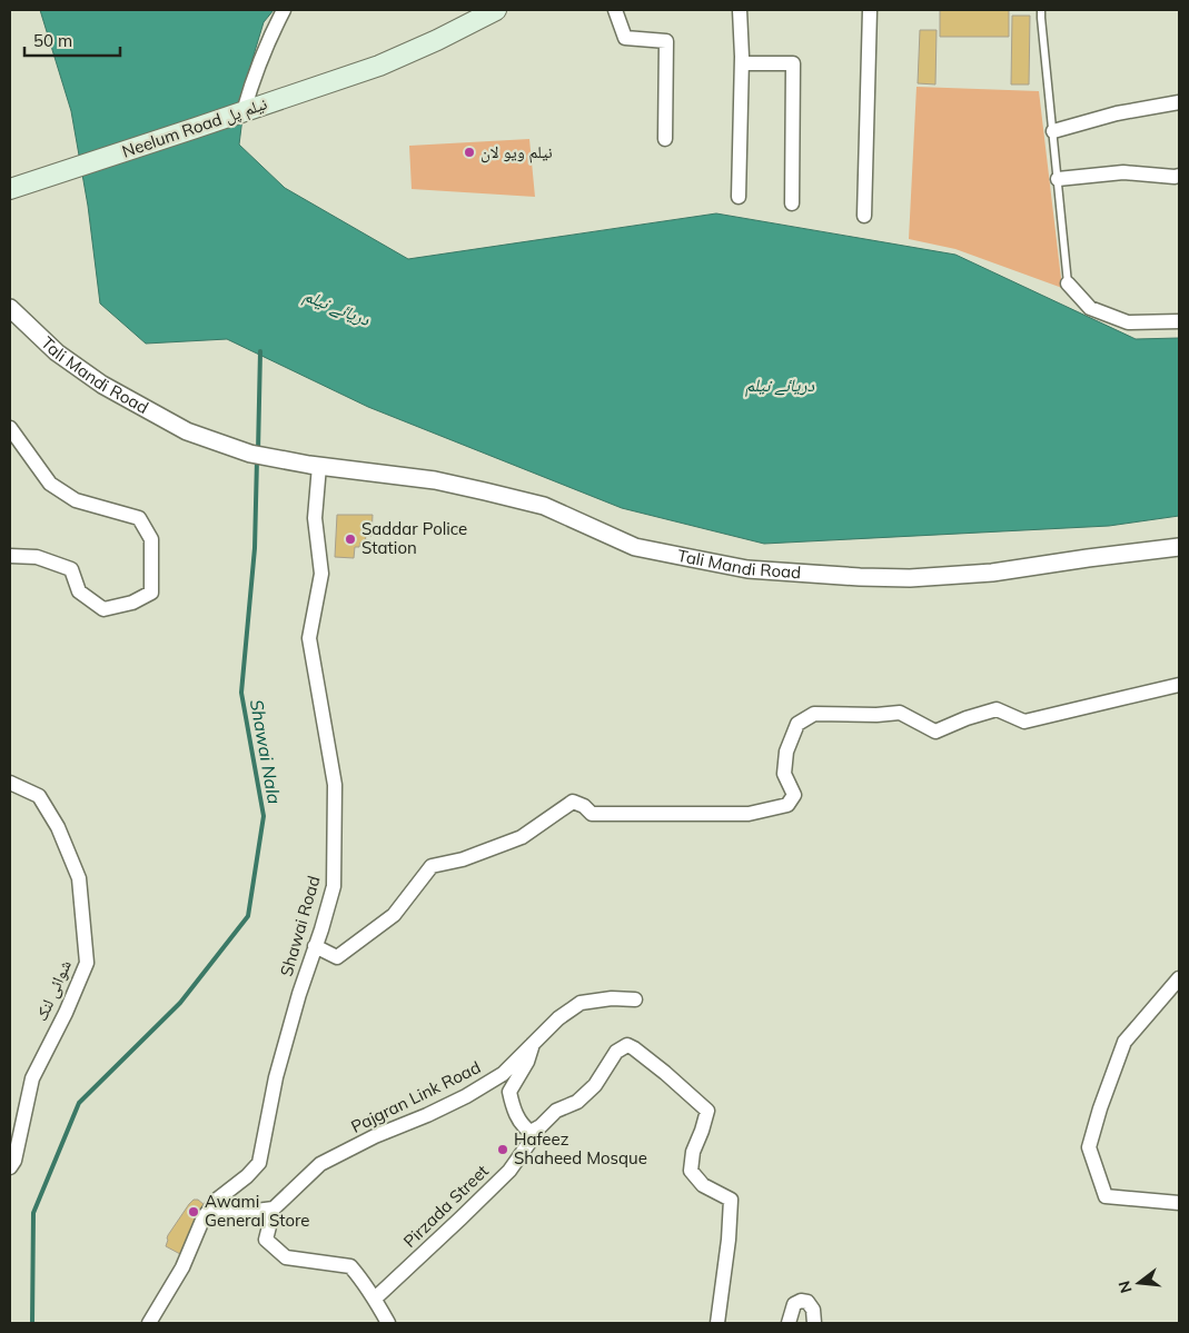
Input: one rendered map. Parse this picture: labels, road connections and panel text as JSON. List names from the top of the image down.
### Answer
{
  "streets": {
    "main road": ["Neelum Road نیلم پل"],
    "street": [
      "Tali Mandi Road",
      "Shawai Road",
      "شوائی لنک",
      "Pajgran Link Road",
      "Pirzada Street"
    ]
  },
  "crossings": [
    ["Tali Mandi Road", "Shawai Road"]
  ],
  "water": ["دریائے نیلم", "Shawai Nala"],
  "places": [
    "نیلم ویو لان",
    "Saddar Police Station",
    "Hafeez Shaheed Mosque",
    "Awami General Store"
  ],
  "scale_bar": "50 m",
  "north": "left"
}
